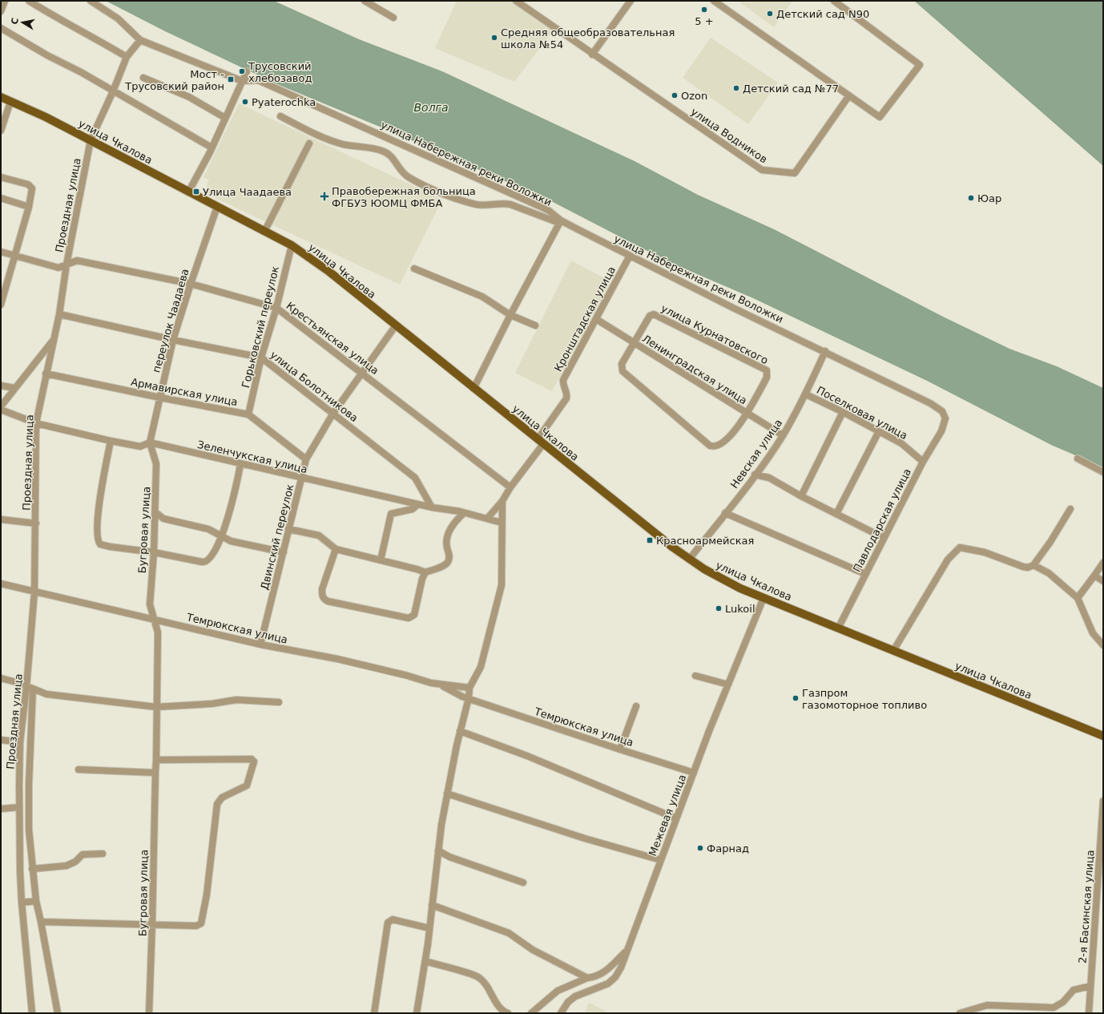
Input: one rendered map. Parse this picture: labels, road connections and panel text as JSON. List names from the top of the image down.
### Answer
{
  "streets": {
    "main road": ["улица Чкалова"],
    "street": [
      "улица Водников",
      "улица Набережная реки Воложки",
      "Проездная улица",
      "Кронштадская улица",
      "переулок Чаадаева",
      "Горьковский переулок",
      "улица Курнатовского",
      "Крестьянская улица",
      "Ленинградская улица",
      "улица Болотникова",
      "Армавирская улица",
      "Поселковая улица",
      "Невская улица",
      "Зеленчукская улица",
      "Павлодарская улица",
      "Бугровая улица",
      "Двинский переулок",
      "Темрюкская улица",
      "Межевая улица",
      "2-я Басинская улица"
    ]
  },
  "crossings": [
    ["улица Чкалова", "Проездная улица"],
    ["улица Чкалова", "Кронштадская улица"],
    ["улица Чкалова", "переулок Чаадаева"],
    ["улица Чкалова", "Горьковский переулок"],
    ["улица Чкалова", "Невская улица"],
    ["улица Чкалова", "Павлодарская улица"],
    ["улица Чкалова", "Двинский переулок"],
    ["улица Чкалова", "Межевая улица"],
    ["улица Набережная реки Воложки", "Проездная улица"],
    ["улица Набережная реки Воложки", "Кронштадская улица"],
    ["улица Набережная реки Воложки", "Невская улица"],
    ["улица Набережная реки Воложки", "Павлодарская улица"],
    ["Проездная улица", "Крестьянская улица"],
    ["Проездная улица", "улица Болотникова"],
    ["Проездная улица", "Армавирская улица"],
    ["Проездная улица", "Зеленчукская улица"],
    ["Проездная улица", "Темрюкская улица"],
    ["Кронштадская улица", "Крестьянская улица"],
    ["Кронштадская улица", "Ленинградская улица"],
    ["Кронштадская улица", "Зеленчукская улица"],
    ["переулок Чаадаева", "Крестьянская улица"],
    ["переулок Чаадаева", "улица Болотникова"],
    ["переулок Чаадаева", "Армавирская улица"],
    ["переулок Чаадаева", "Зеленчукская улица"],
    ["переулок Чаадаева", "Бугровая улица"],
    ["Горьковский переулок", "Крестьянская улица"],
    ["Горьковский переулок", "улица Болотникова"],
    ["Горьковский переулок", "Армавирская улица"],
    ["улица Курнатовского", "Ленинградская улица"],
    ["Крестьянская улица", "Двинский переулок"],
    ["Ленинградская улица", "Невская улица"],
    ["улица Болотникова", "Зеленчукская улица"],
    ["улица Болотникова", "Двинский переулок"],
    ["Армавирская улица", "Двинский переулок"],
    ["Поселковая улица", "Невская улица"],
    ["Поселковая улица", "Павлодарская улица"],
    ["Зеленчукская улица", "Бугровая улица"],
    ["Зеленчукская улица", "Двинский переулок"],
    ["Бугровая улица", "Темрюкская улица"],
    ["Двинский переулок", "Темрюкская улица"],
    ["Темрюкская улица", "Межевая улица"]
  ],
  "water": ["Волга"],
  "places": {
    "other": [
      "5 +",
      "Детский сад N90",
      "Средняя общеобразовательная школа №54",
      "Трусовский хлебозавод",
      "Детский сад №77",
      "Ozon",
      "Pyaterochka",
      "Юар",
      "Lukoil",
      "Газпром газомоторное топливо",
      "Фарнад"
    ],
    "transit": ["Мост - Трусовский район", "Улица Чаадаева", "Красноармейская"],
    "health": ["Правобережная больница ФГБУЗ ЮОМЦ ФМБА"]
  },
  "north": "left"
}
